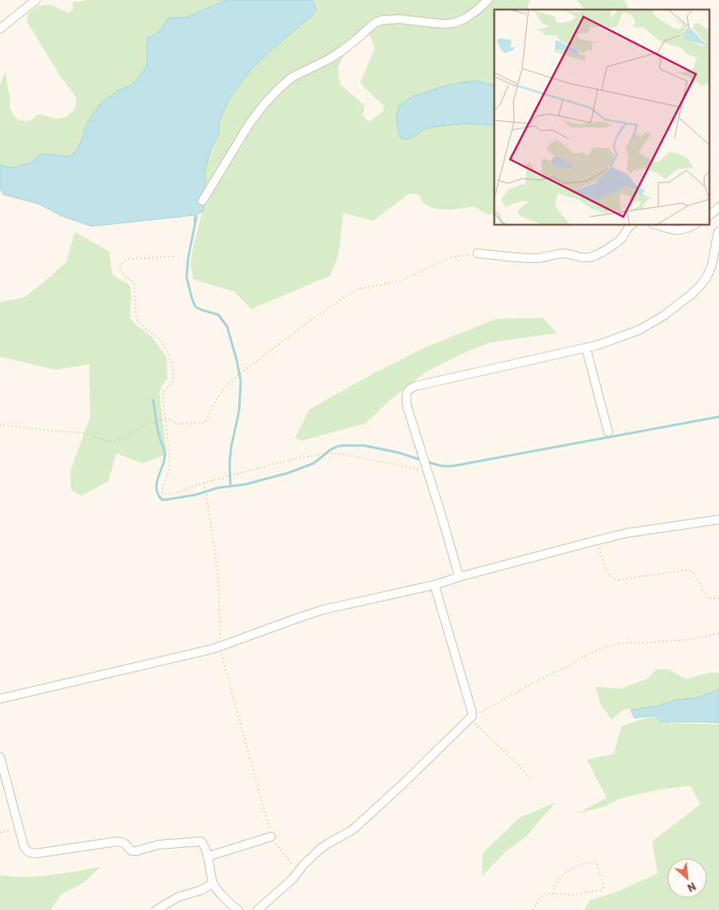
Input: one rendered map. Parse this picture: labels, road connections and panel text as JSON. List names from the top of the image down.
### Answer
{
  "north": "bottom right"
}
